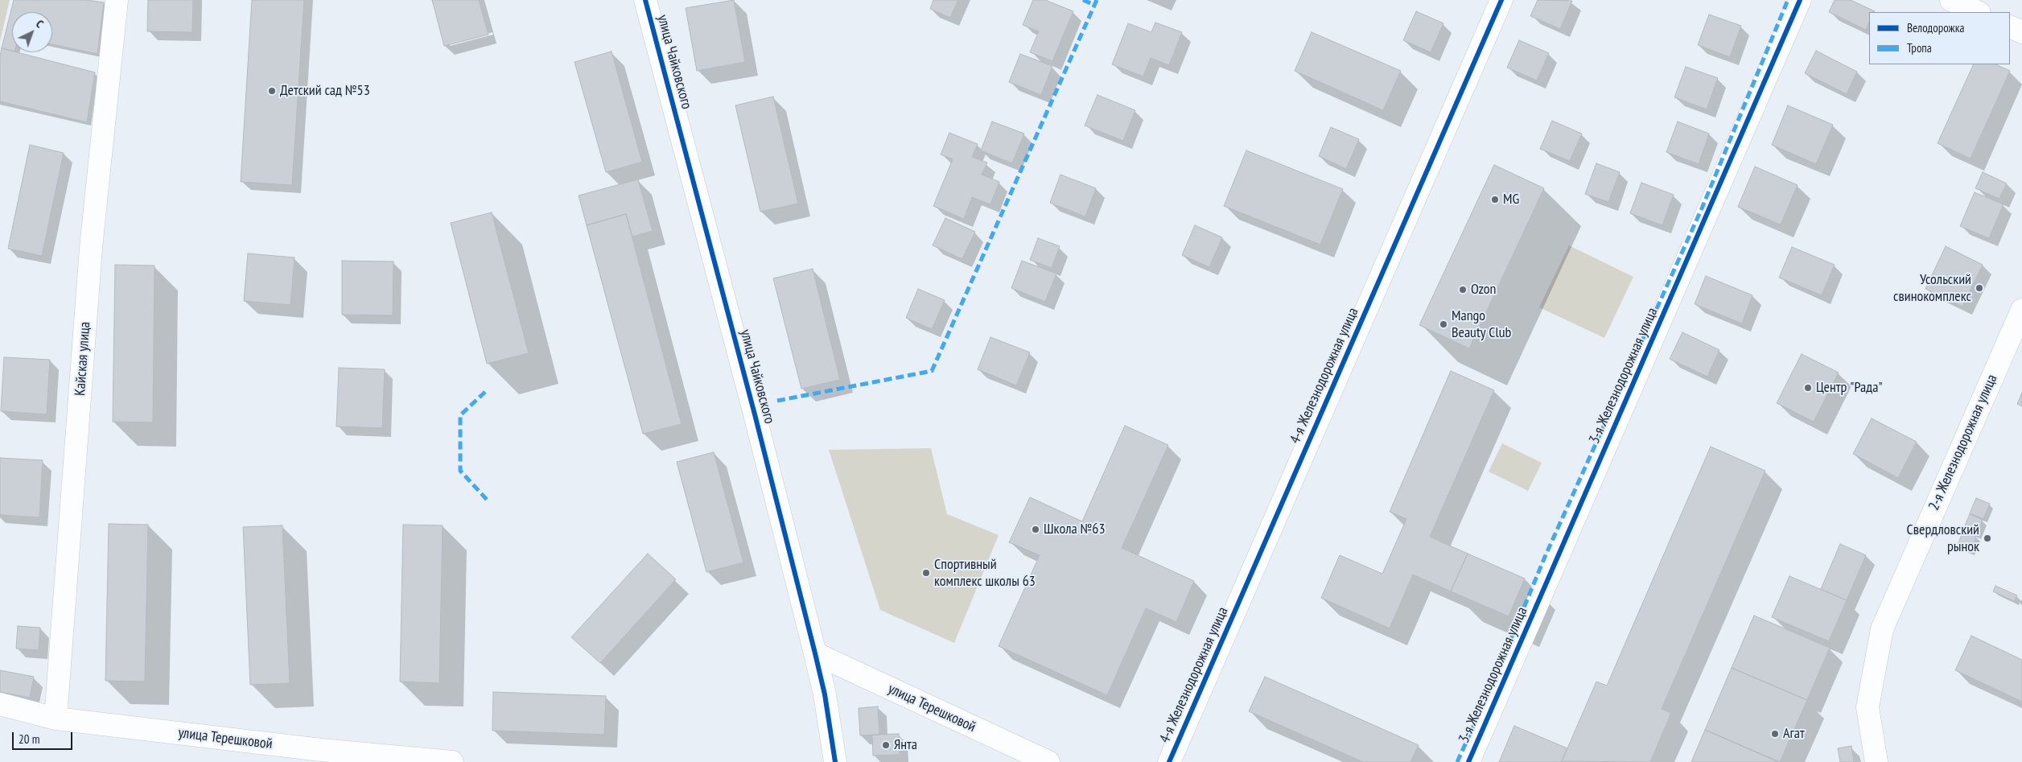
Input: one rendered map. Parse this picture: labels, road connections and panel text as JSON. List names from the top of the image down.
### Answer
{
  "streets": {
    "street": [
      "улица Чайковского",
      "Кайская улица",
      "4-я Железнодорожная улица",
      "3-я Железнодорожная улица",
      "2-я Железнодорожная улица",
      "улица Терешковой"
    ]
  },
  "crossings": [
    ["улица Чайковского", "улица Терешковой"],
    ["Кайская улица", "улица Терешковой"]
  ],
  "places": [
    "Детский сад №53",
    "MG",
    "Усольский свинокомплекс",
    "Ozon",
    "Mango Beauty Club",
    "Центр \"Рада\"",
    "Школа №63",
    "Свердловский рынок",
    "Спортивный комплекс школы 63",
    "Агат",
    "Янта"
  ],
  "legend": ["Велодорожка", "Тропа"],
  "scale_bar": "20 m",
  "north": "top right"
}
